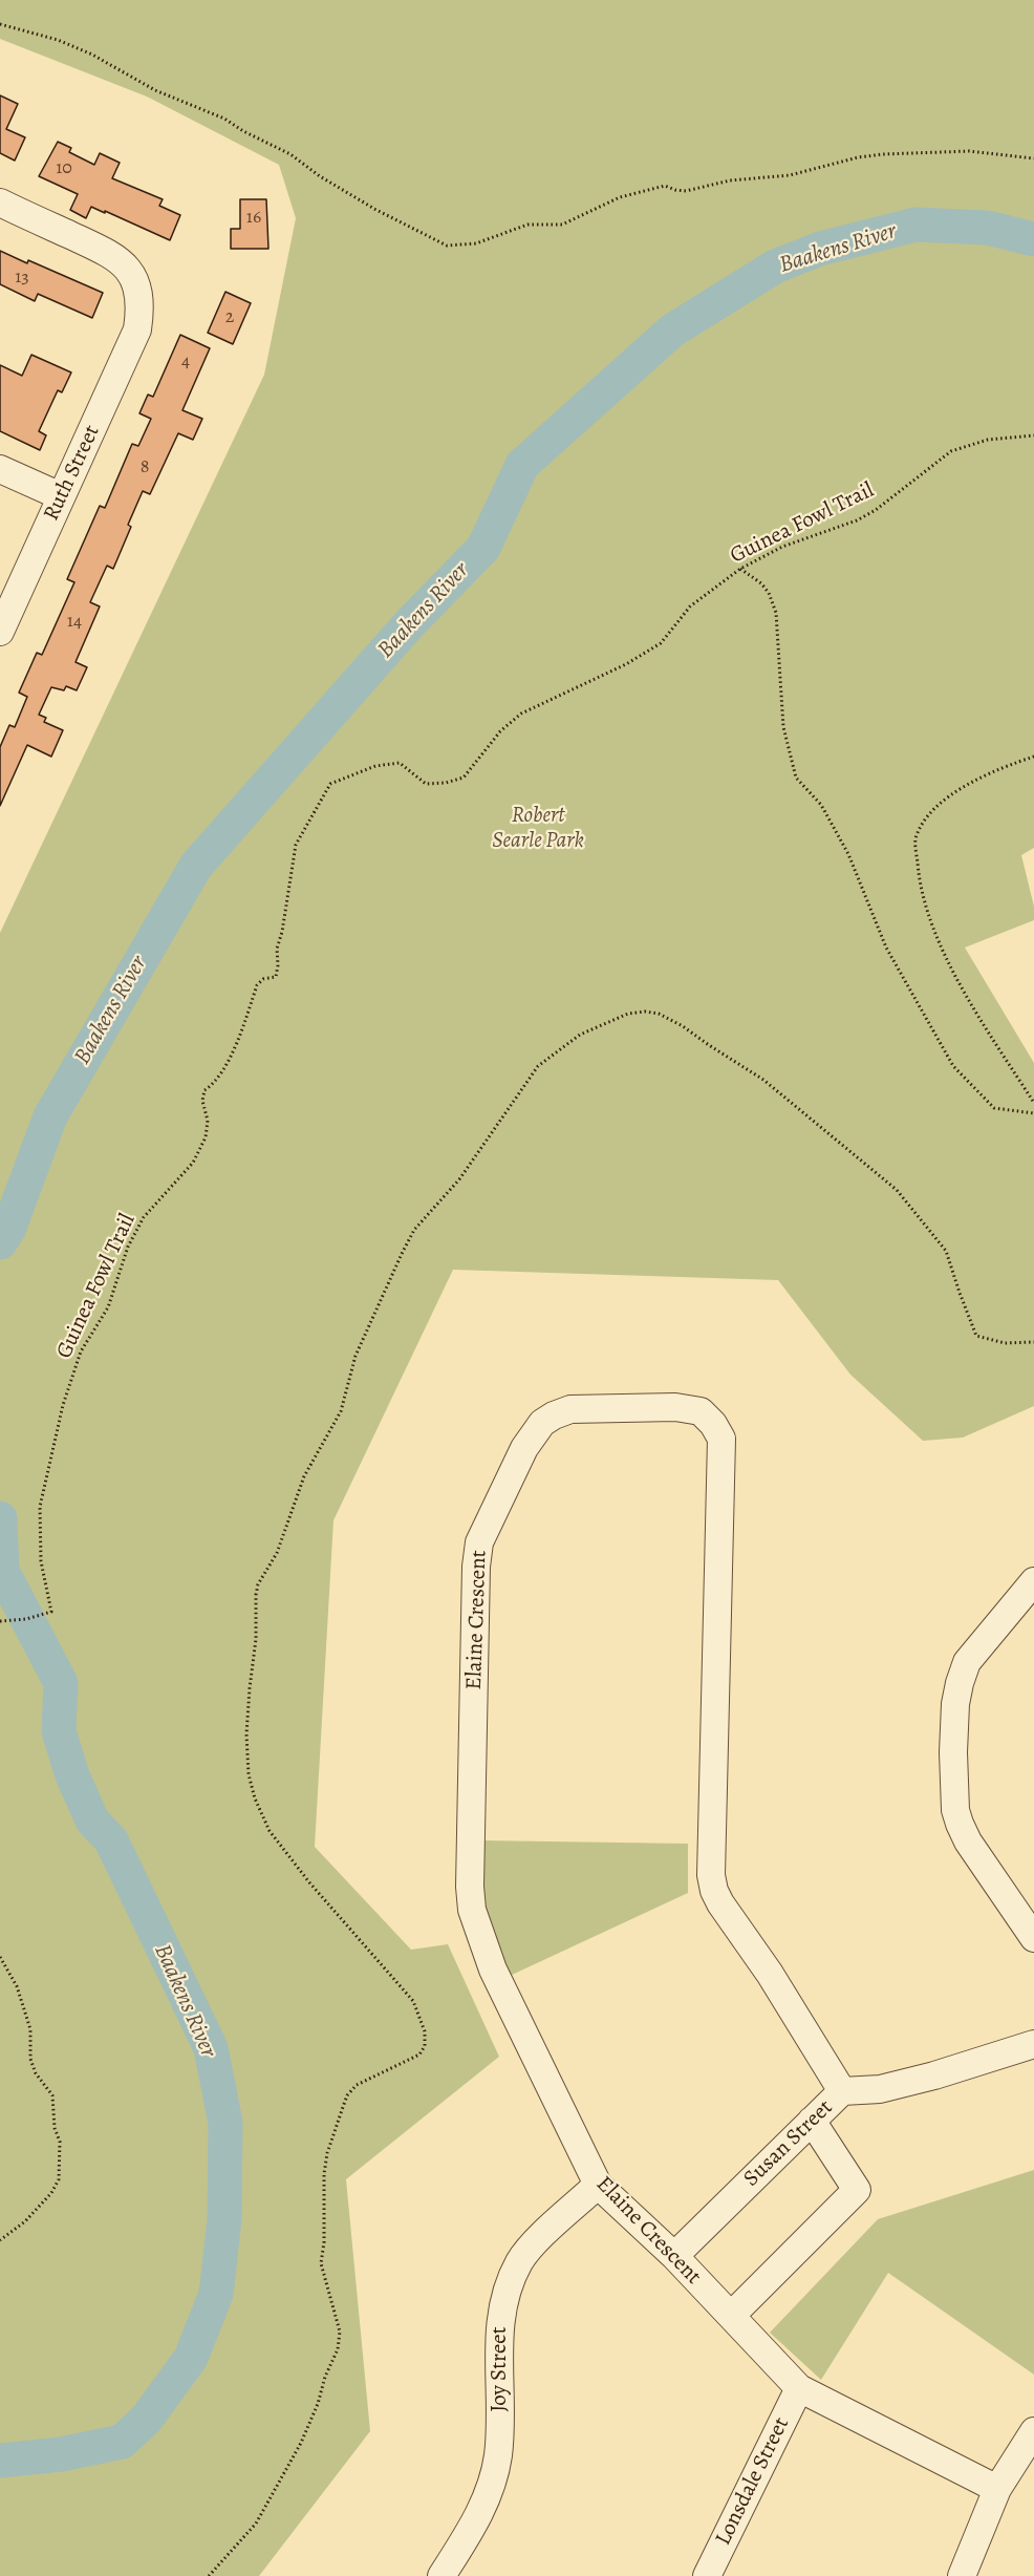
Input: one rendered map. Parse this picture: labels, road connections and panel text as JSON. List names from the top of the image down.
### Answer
{
  "streets": {
    "street": [
      "Ruth Street",
      "Elaine Crescent",
      "Susan Street",
      "Joy Street",
      "Lonsdale Street"
    ],
    "path": ["Guinea Fowl Trail"]
  },
  "crossings": [
    ["Elaine Crescent", "Susan Street"],
    ["Elaine Crescent", "Joy Street"],
    ["Elaine Crescent", "Lonsdale Street"]
  ],
  "water": ["Baakens River"],
  "parks": ["Robert Searle Park"],
  "house_numbers": [
    "10",
    "16",
    "13",
    "2",
    "4",
    "8",
    "14"
  ]
}
